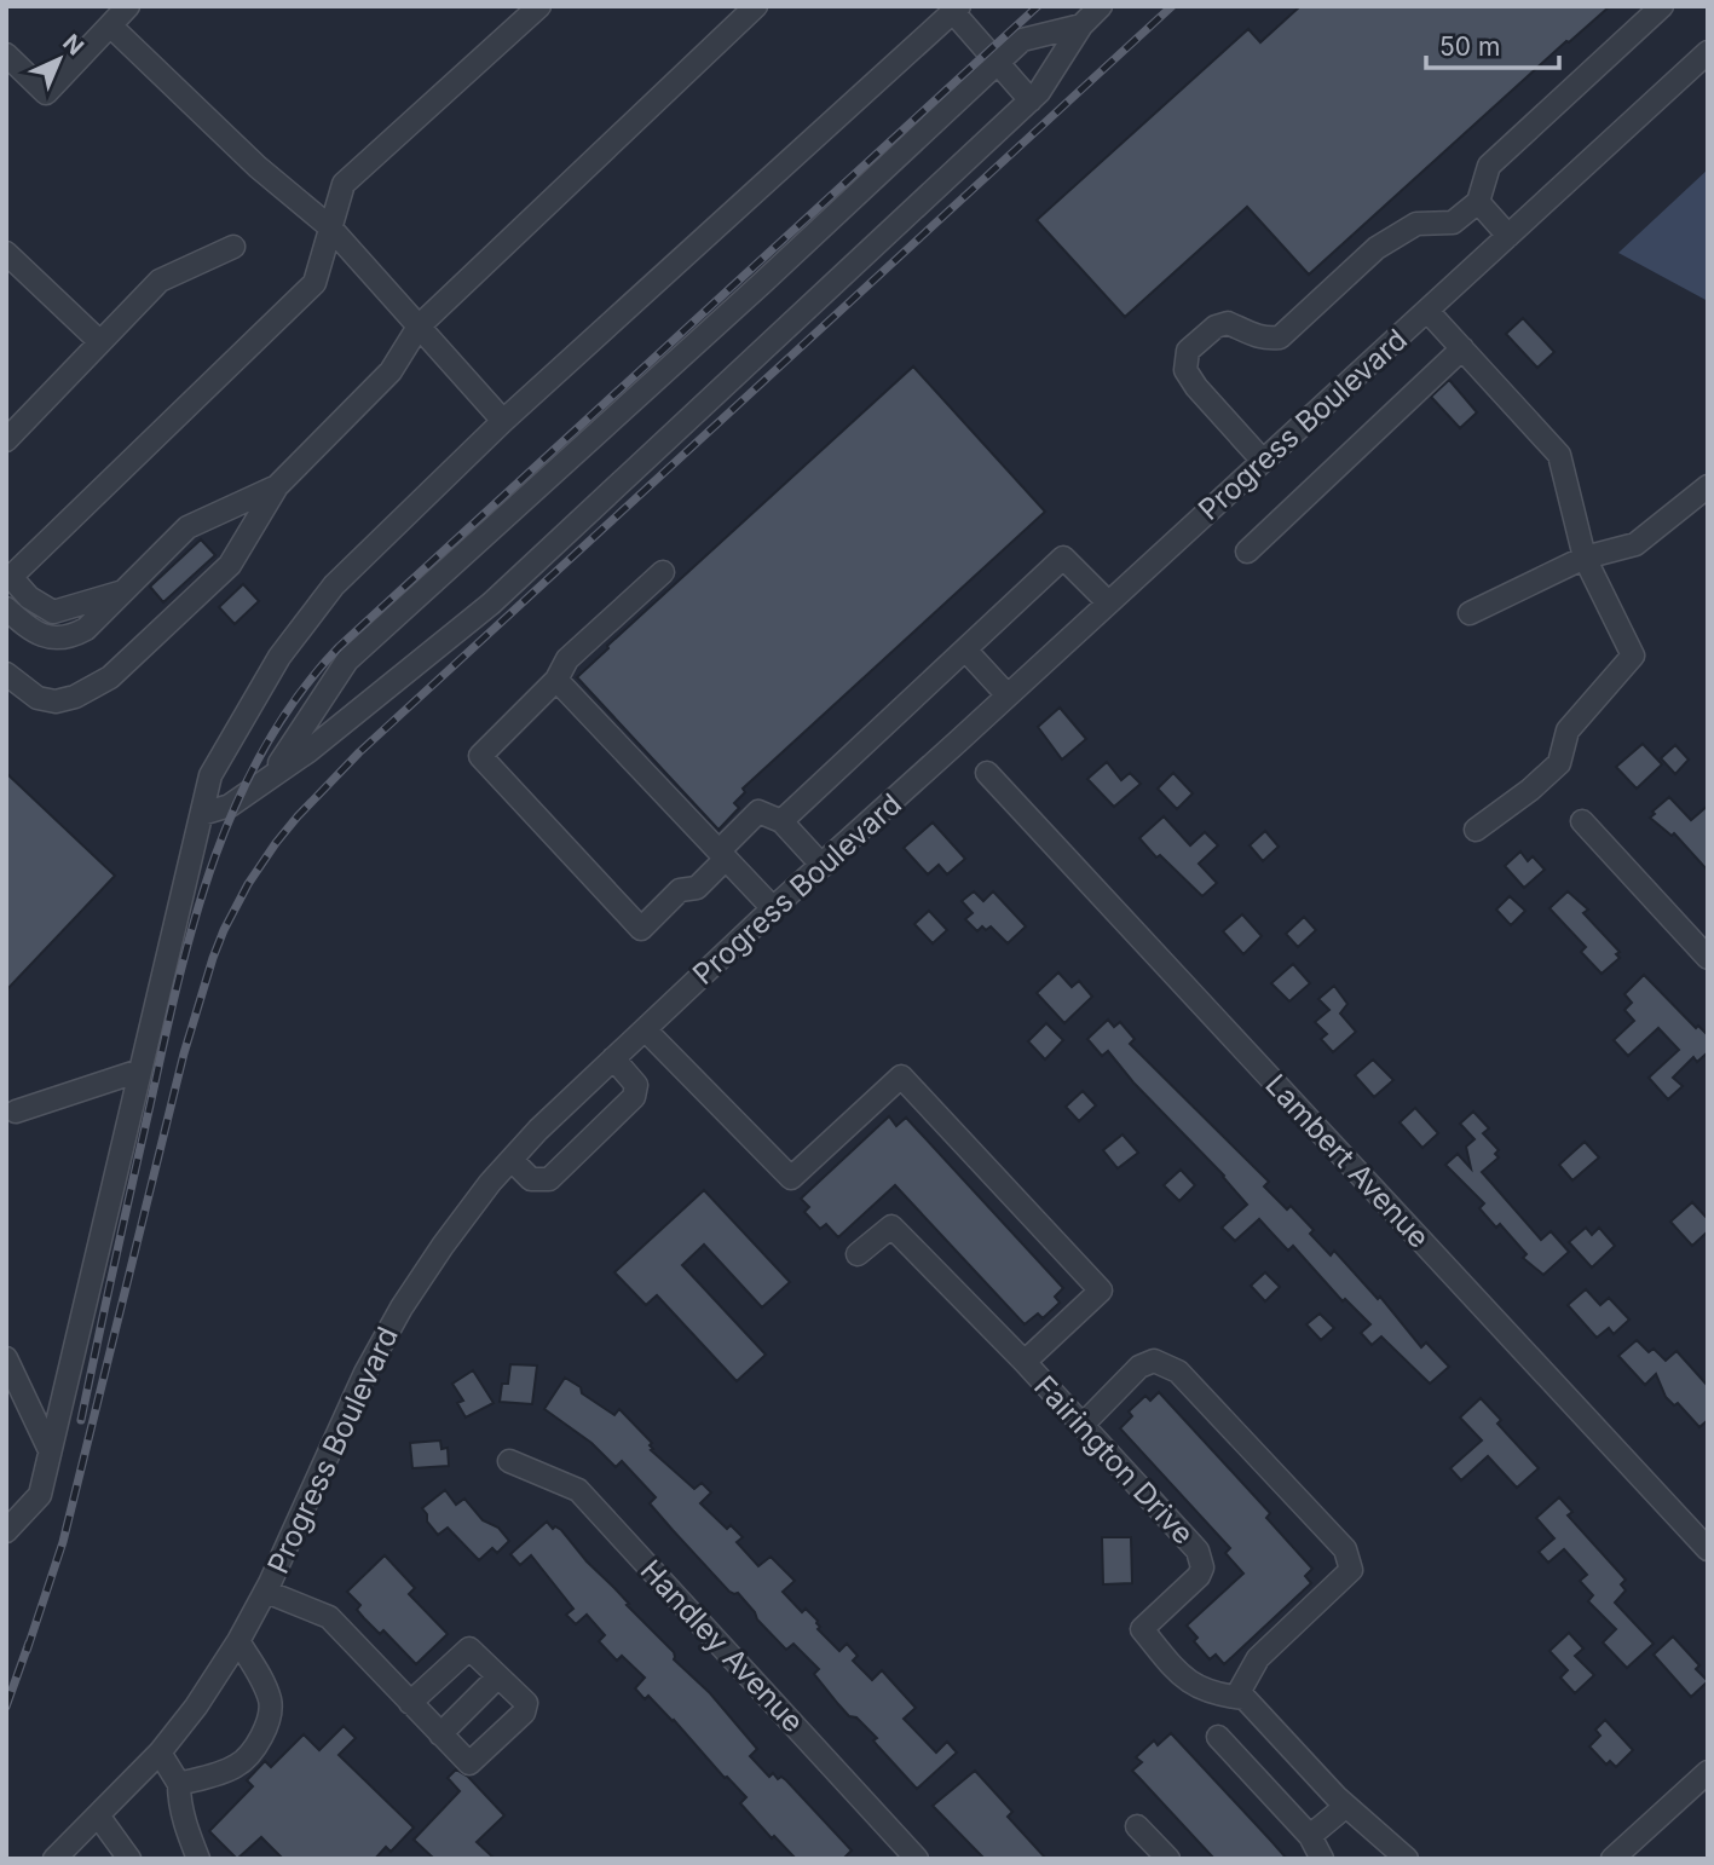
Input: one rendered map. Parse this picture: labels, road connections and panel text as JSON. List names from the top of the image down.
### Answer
{
  "streets": {
    "street": [
      "Progress Boulevard",
      "Lambert Avenue",
      "Fairington Drive",
      "Handley Avenue"
    ]
  },
  "crossings": [
    ["Progress Boulevard", "Fairington Drive"]
  ],
  "scale_bar": "50 m",
  "north": "top right"
}
